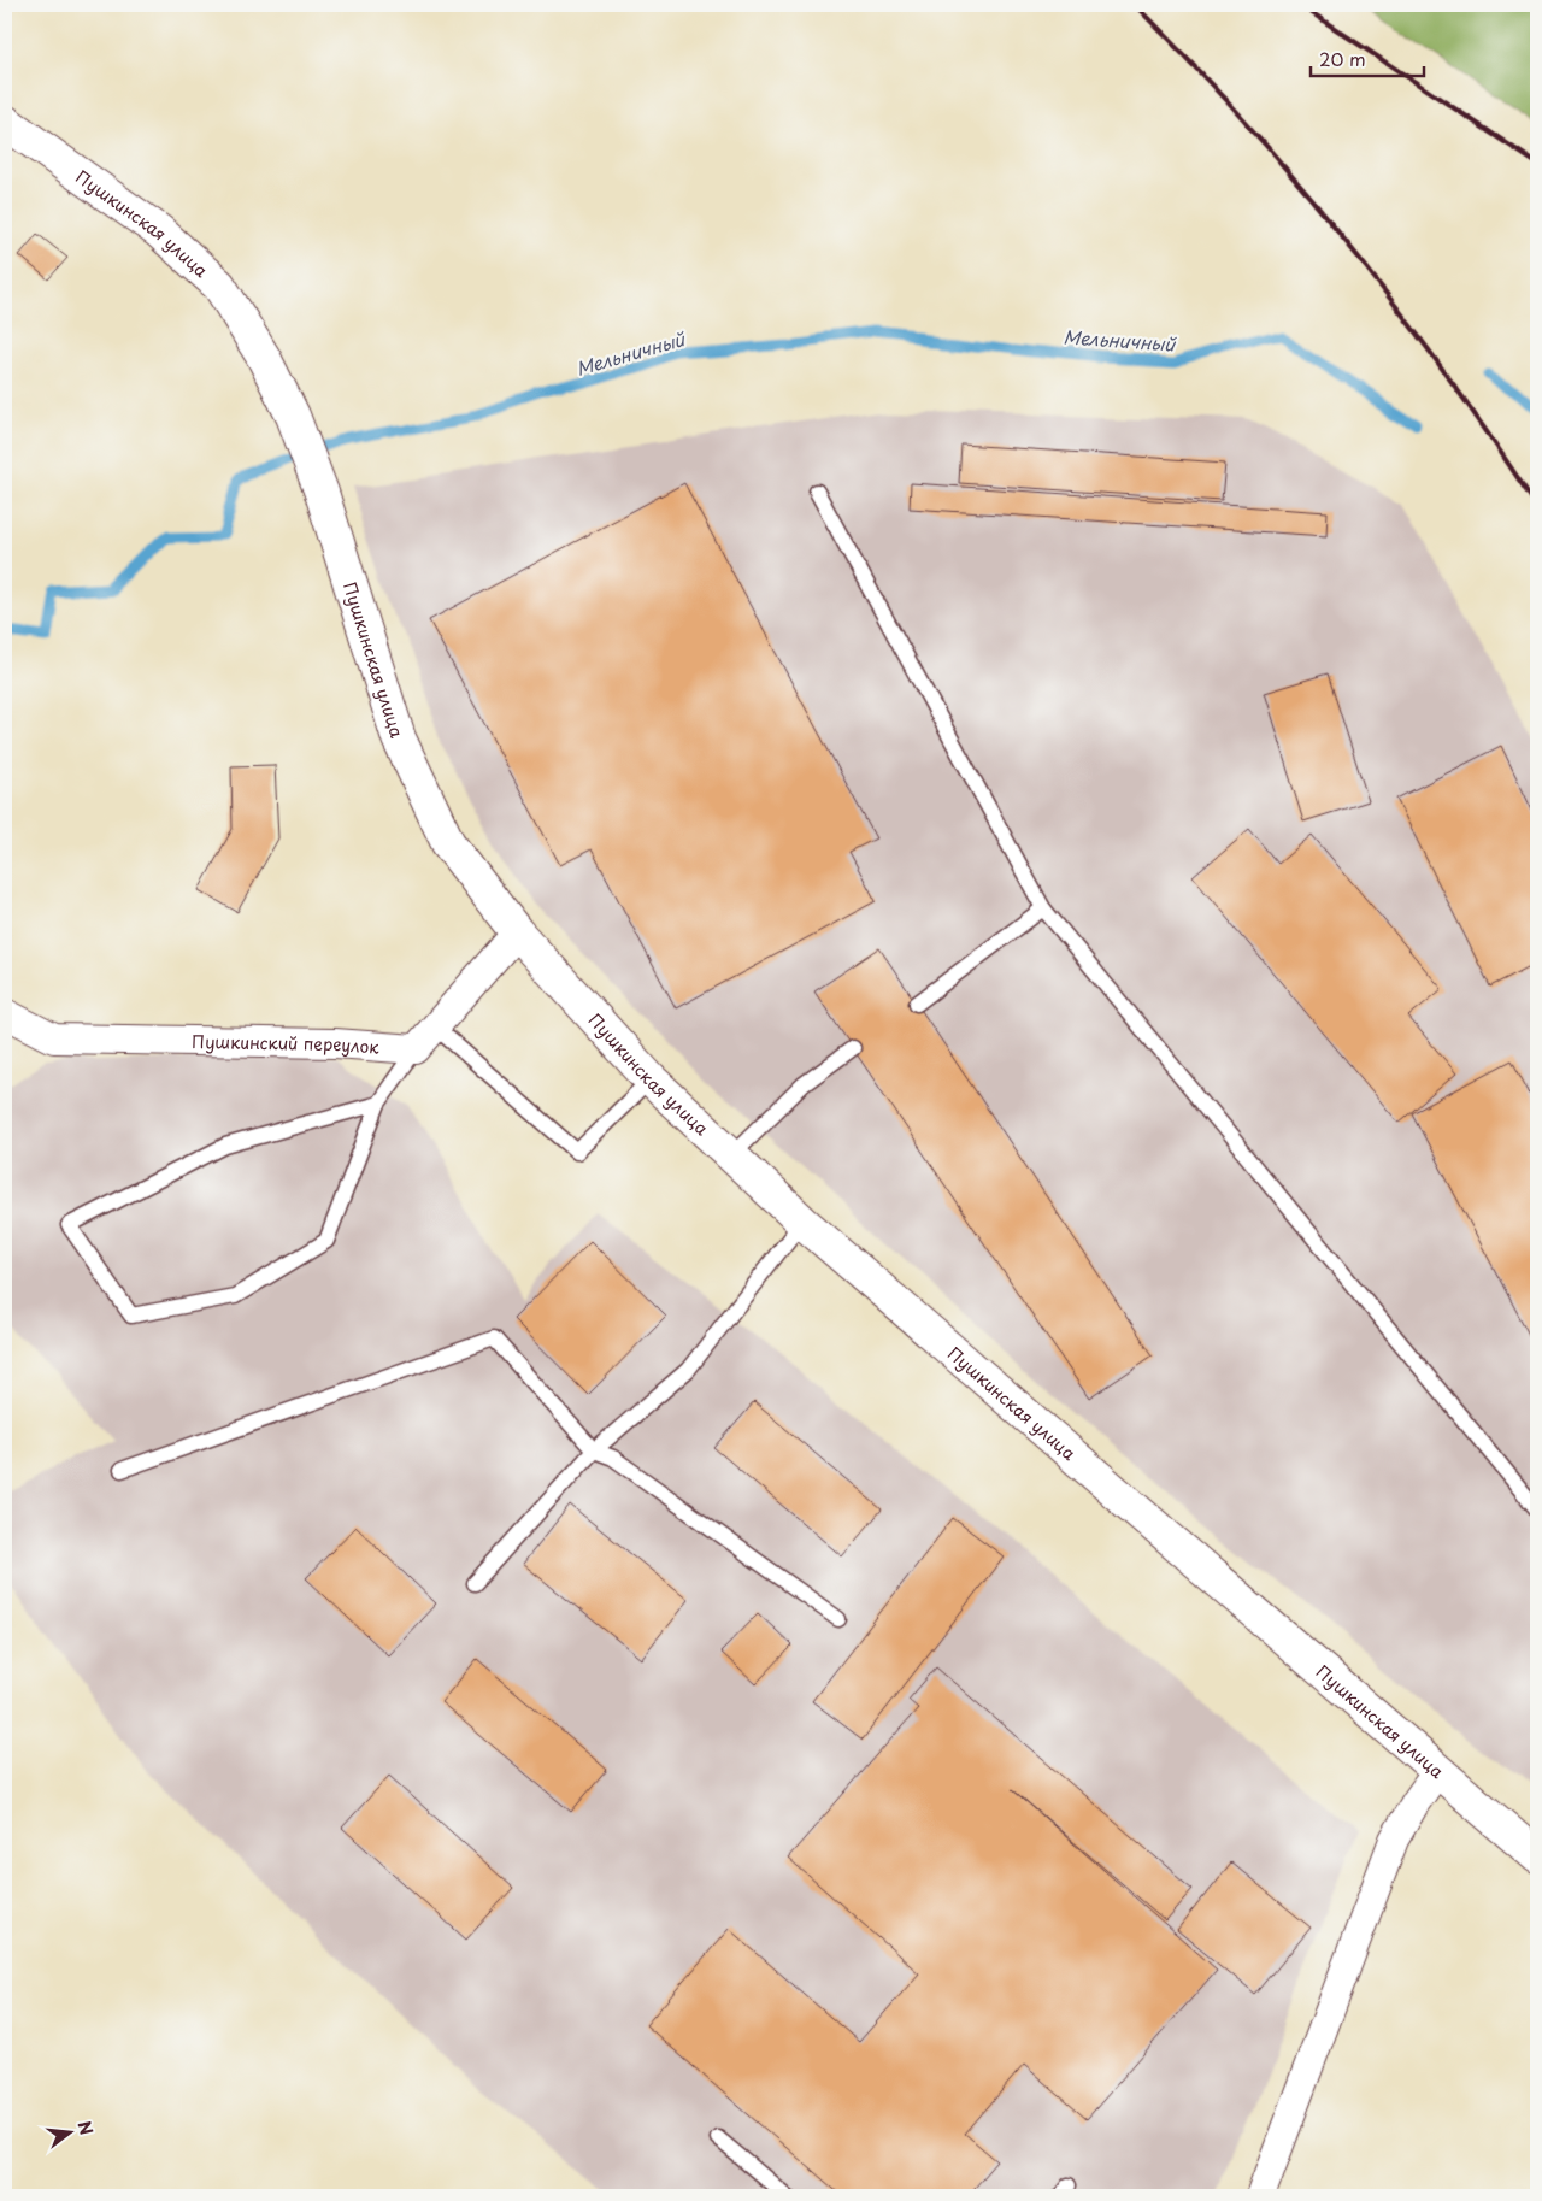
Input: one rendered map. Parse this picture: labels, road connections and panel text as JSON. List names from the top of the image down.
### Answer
{
  "streets": {
    "street": ["Пушкинская улица", "Пушкинский переулок"]
  },
  "water": ["Мельничный"],
  "scale_bar": "20 m",
  "north": "right"
}
